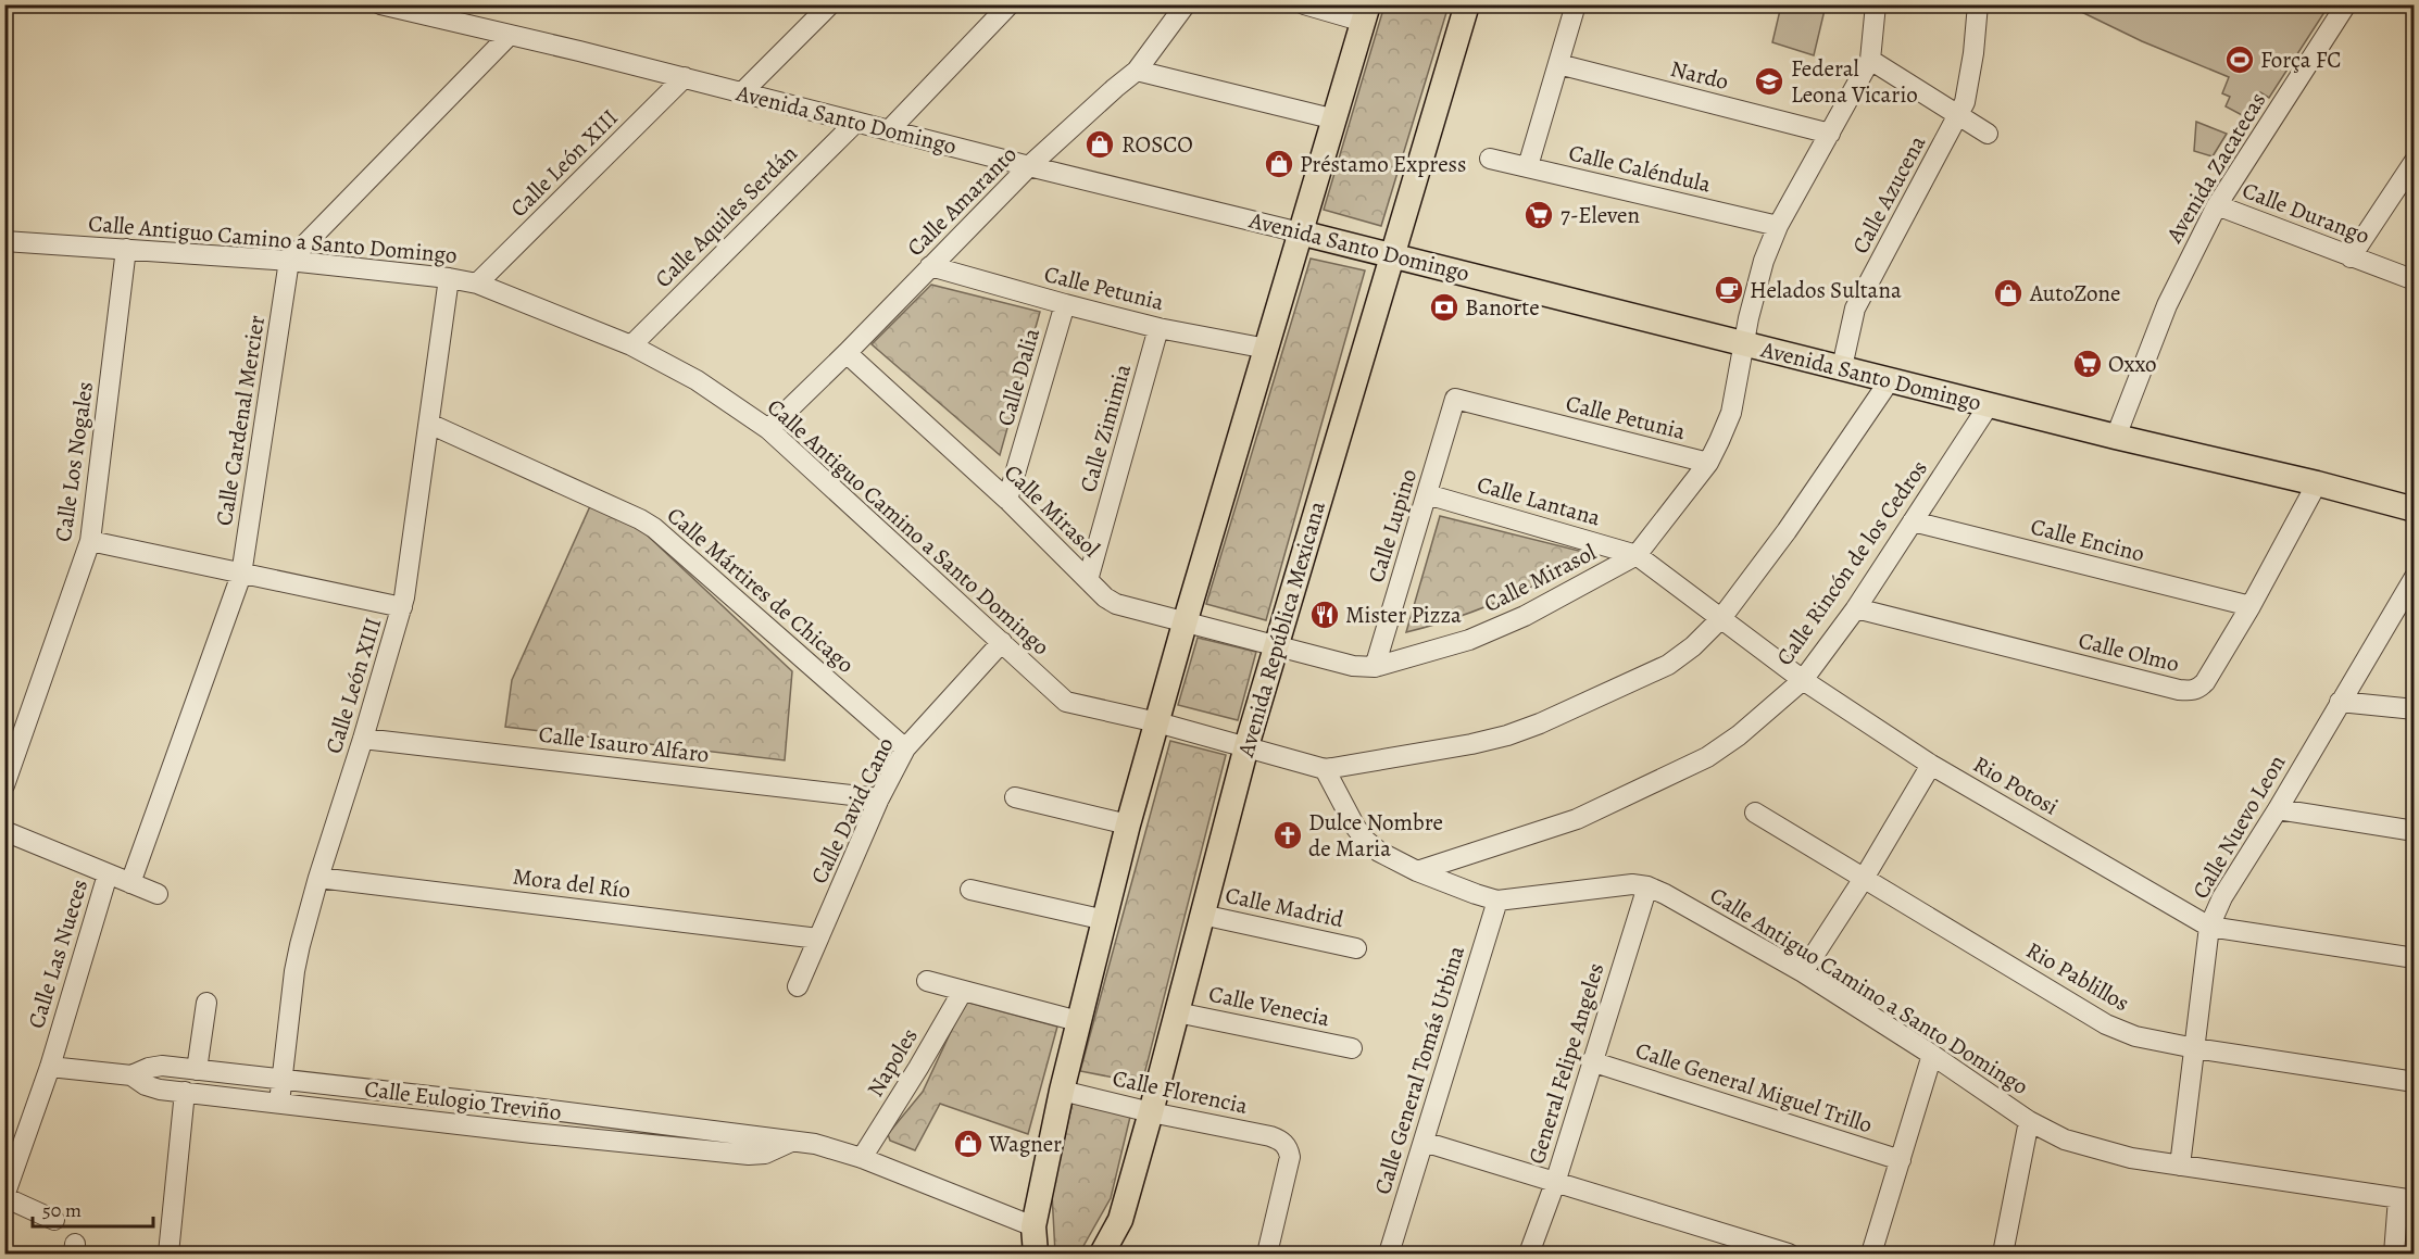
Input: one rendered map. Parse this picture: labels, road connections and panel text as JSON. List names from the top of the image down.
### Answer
{
  "streets": {
    "main road": ["Avenida Santo Domingo", "Avenida República Mexicana"],
    "street": [
      "Nardo",
      "Calle León XIII",
      "Avenida Zacatecas",
      "Calle Caléndula",
      "Calle Azucena",
      "Calle Amaranto",
      "Calle Durango",
      "Calle Aquiles Serdán",
      "Calle Antiguo Camino a Santo Domingo",
      "Calle Petunia",
      "Calle Dalia",
      "Calle Cardenal Mercier",
      "Calle Zimimia",
      "Calle Los Nogales",
      "Calle Lantana",
      "Calle Mirasol",
      "Calle Lupino",
      "Calle Encino",
      "Calle Rincón de los Cedros",
      "Calle Mártires de Chicago",
      "Calle Olmo",
      "Calle Isauro Alfaro",
      "Rio Potosi",
      "Calle David Cano",
      "Calle Nuevo Leon",
      "Mora del Río",
      "Calle Madrid",
      "Calle Las Nueces",
      "Rio Pablillos",
      "Calle Venecia",
      "Napoles",
      "General Felipe Angeles",
      "Calle General Tomás Urbina",
      "Calle General Miguel Trillo",
      "Calle Florencia",
      "Calle Eulogio Treviño"
    ]
  },
  "crossings": [
    ["Nardo", "Calle Mirasol"],
    ["Avenida Santo Domingo", "Calle León XIII"],
    ["Avenida Santo Domingo", "Avenida Zacatecas"],
    ["Avenida Santo Domingo", "Calle Azucena"],
    ["Avenida Santo Domingo", "Calle Amaranto"],
    ["Avenida Santo Domingo", "Calle Aquiles Serdán"],
    ["Avenida Santo Domingo", "Calle Antiguo Camino a Santo Domingo"],
    ["Avenida Santo Domingo", "Calle Mirasol"],
    ["Avenida Santo Domingo", "Calle Rincón de los Cedros"],
    ["Avenida Santo Domingo", "Avenida República Mexicana"],
    ["Avenida Santo Domingo", "Calle Olmo"],
    ["Calle León XIII", "Calle Antiguo Camino a Santo Domingo"],
    ["Calle León XIII", "Calle Mártires de Chicago"],
    ["Calle León XIII", "Calle Isauro Alfaro"],
    ["Calle León XIII", "Mora del Río"],
    ["Calle León XIII", "Calle Eulogio Treviño"],
    ["Avenida Zacatecas", "Calle Durango"],
    ["Calle Caléndula", "Calle Mirasol"],
    ["Calle Amaranto", "Calle Antiguo Camino a Santo Domingo"],
    ["Calle Amaranto", "Calle Petunia"],
    ["Calle Amaranto", "Calle Mirasol"],
    ["Calle Aquiles Serdán", "Calle Antiguo Camino a Santo Domingo"],
    ["Calle Antiguo Camino a Santo Domingo", "Calle Cardenal Mercier"],
    ["Calle Antiguo Camino a Santo Domingo", "Calle Los Nogales"],
    ["Calle Antiguo Camino a Santo Domingo", "Calle Rincón de los Cedros"],
    ["Calle Antiguo Camino a Santo Domingo", "Avenida República Mexicana"],
    ["Calle Antiguo Camino a Santo Domingo", "Rio Potosi"],
    ["Calle Antiguo Camino a Santo Domingo", "Calle David Cano"],
    ["Calle Antiguo Camino a Santo Domingo", "Calle Nuevo Leon"],
    ["Calle Antiguo Camino a Santo Domingo", "General Felipe Angeles"],
    ["Calle Antiguo Camino a Santo Domingo", "Calle General Tomás Urbina"],
    ["Calle Petunia", "Calle Dalia"],
    ["Calle Petunia", "Calle Zimimia"],
    ["Calle Petunia", "Calle Mirasol"],
    ["Calle Petunia", "Calle Lupino"],
    ["Calle Dalia", "Calle Mirasol"],
    ["Calle Zimimia", "Calle Mirasol"],
    ["Calle Lantana", "Calle Mirasol"],
    ["Calle Lantana", "Calle Lupino"],
    ["Calle Lantana", "Rio Potosi"],
    ["Calle Mirasol", "Calle Lupino"],
    ["Calle Mirasol", "Avenida República Mexicana"],
    ["Calle Mirasol", "Rio Potosi"],
    ["Calle Encino", "Calle Rincón de los Cedros"],
    ["Calle Encino", "Calle Olmo"],
    ["Calle Rincón de los Cedros", "Calle Olmo"],
    ["Calle Rincón de los Cedros", "Rio Potosi"],
    ["Calle Mártires de Chicago", "Calle David Cano"],
    ["Avenida República Mexicana", "Calle Madrid"],
    ["Avenida República Mexicana", "Calle Venecia"],
    ["Avenida República Mexicana", "Calle Florencia"],
    ["Calle Isauro Alfaro", "Calle David Cano"],
    ["Rio Potosi", "Calle Nuevo Leon"],
    ["Calle David Cano", "Mora del Río"],
    ["Calle Nuevo Leon", "Rio Pablillos"],
    ["Calle Las Nueces", "Calle Eulogio Treviño"],
    ["Napoles", "Calle Eulogio Treviño"],
    ["General Felipe Angeles", "Calle General Miguel Trillo"]
  ],
  "places": {
    "sports": ["Força FC"],
    "school or university": ["Federal Leona Vicario"],
    "shop": [
      "ROSCO",
      "Préstamo Express",
      "AutoZone",
      "Wagner"
    ],
    "supermarket": ["7-Eleven", "Oxxo"],
    "cafe": ["Helados Sultana"],
    "bank": ["Banorte"],
    "restaurant": ["Mister Pizza"],
    "church": ["Dulce Nombre de Maria"]
  },
  "scale_bar": "50 m"
}
